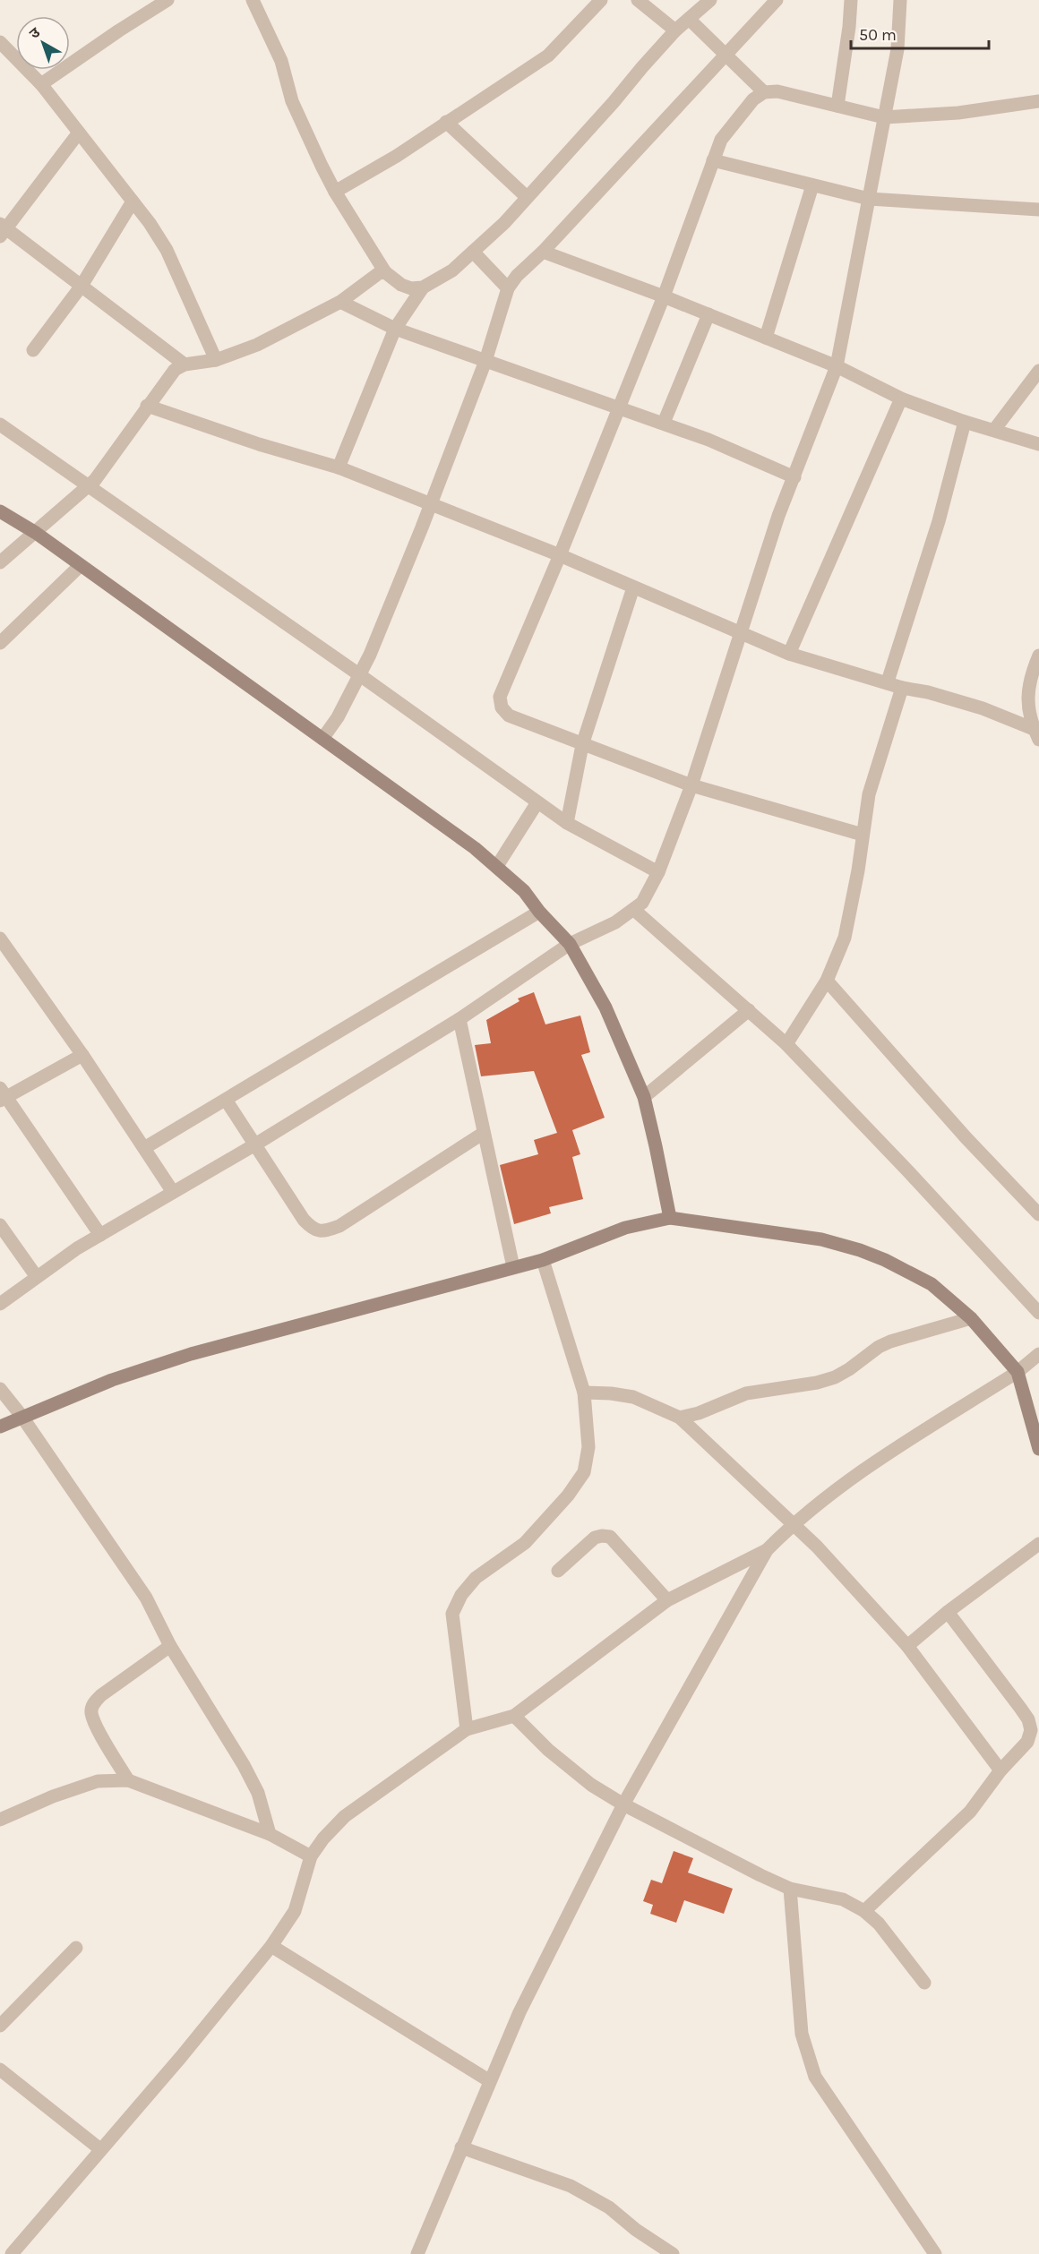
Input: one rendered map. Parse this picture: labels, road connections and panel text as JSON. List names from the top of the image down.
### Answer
{
  "scale_bar": "50 m",
  "north": "top left"
}
